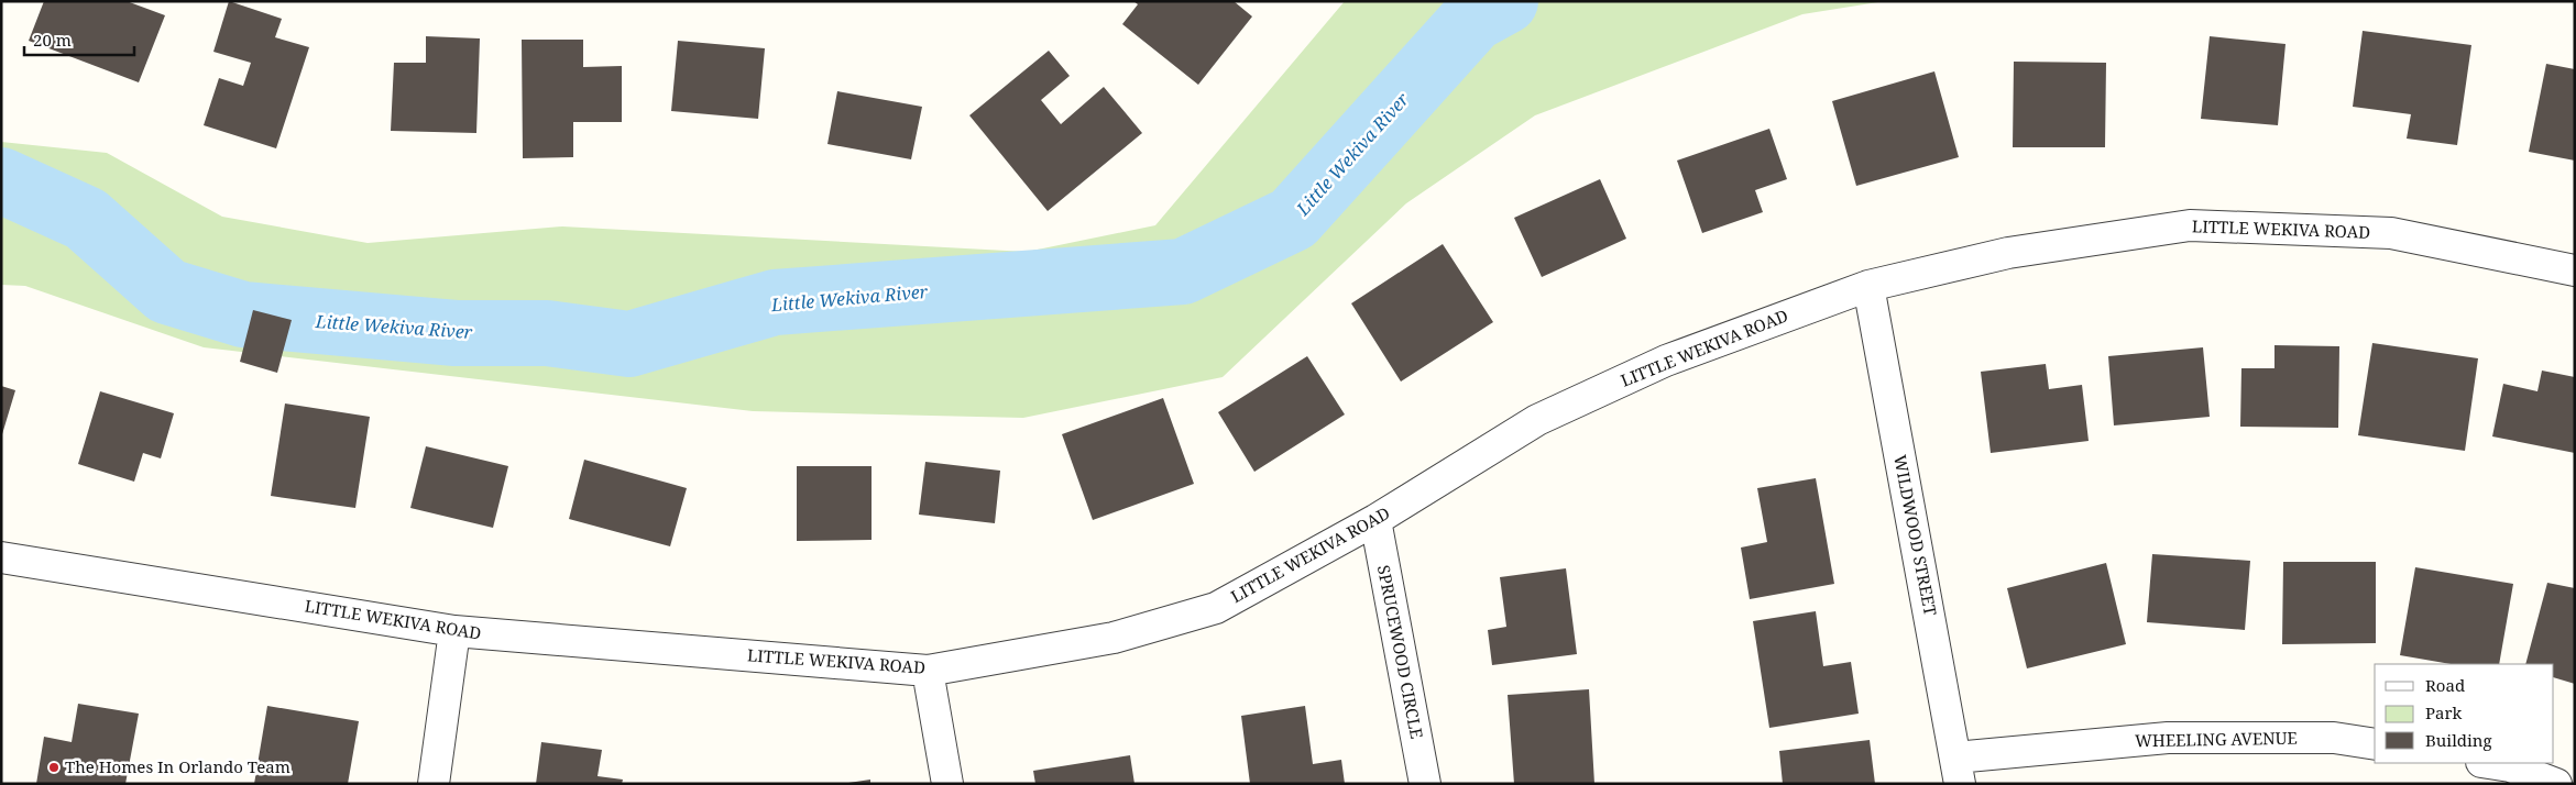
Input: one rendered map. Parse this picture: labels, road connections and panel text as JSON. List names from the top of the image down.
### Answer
{
  "streets": {
    "street": [
      "LITTLE WEKIVA ROAD",
      "WILDWOOD STREET",
      "SPRUCEWOOD CIRCLE",
      "WHEELING AVENUE"
    ]
  },
  "crossings": [
    ["LITTLE WEKIVA ROAD", "WILDWOOD STREET"],
    ["LITTLE WEKIVA ROAD", "SPRUCEWOOD CIRCLE"],
    ["WILDWOOD STREET", "WHEELING AVENUE"]
  ],
  "water": ["Little Wekiva River"],
  "places": ["The Homes In Orlando Team"],
  "legend": ["Road", "Park", "Building"],
  "scale_bar": "20 m"
}
